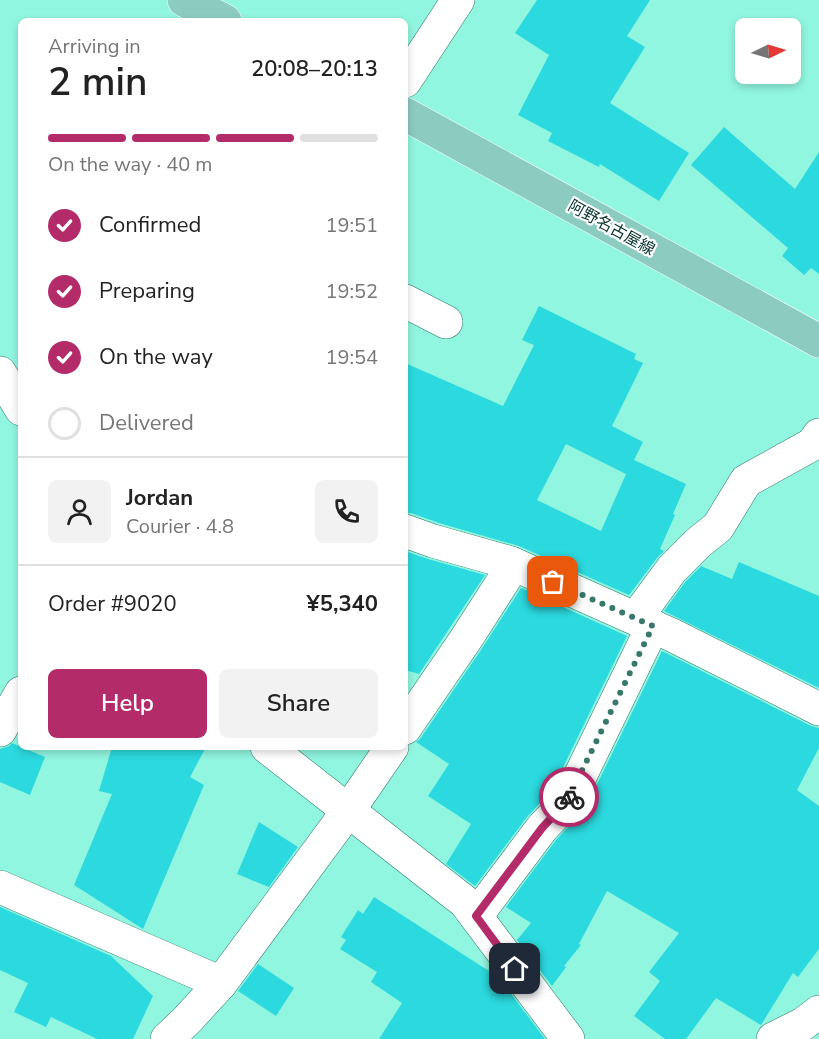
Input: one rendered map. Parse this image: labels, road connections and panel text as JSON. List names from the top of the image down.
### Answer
{
  "streets": {
    "main road": ["阿野名古屋線"]
  },
  "north": "right",
  "page": {
    "heading": ["2 min", "Arriving in", "20:08–20:13"],
    "panel": [
      "Jordan",
      "Courier · 4.8",
      "Order #9020",
      "¥5,340"
    ],
    "bar": "On the way · 40 m",
    "list": [
      ["Confirmed", "19:51"],
      ["Preparing", "19:52"],
      ["On the way", "19:54"],
      "Delivered"
    ],
    "buttons": ["Help", "Share"]
  }
}
